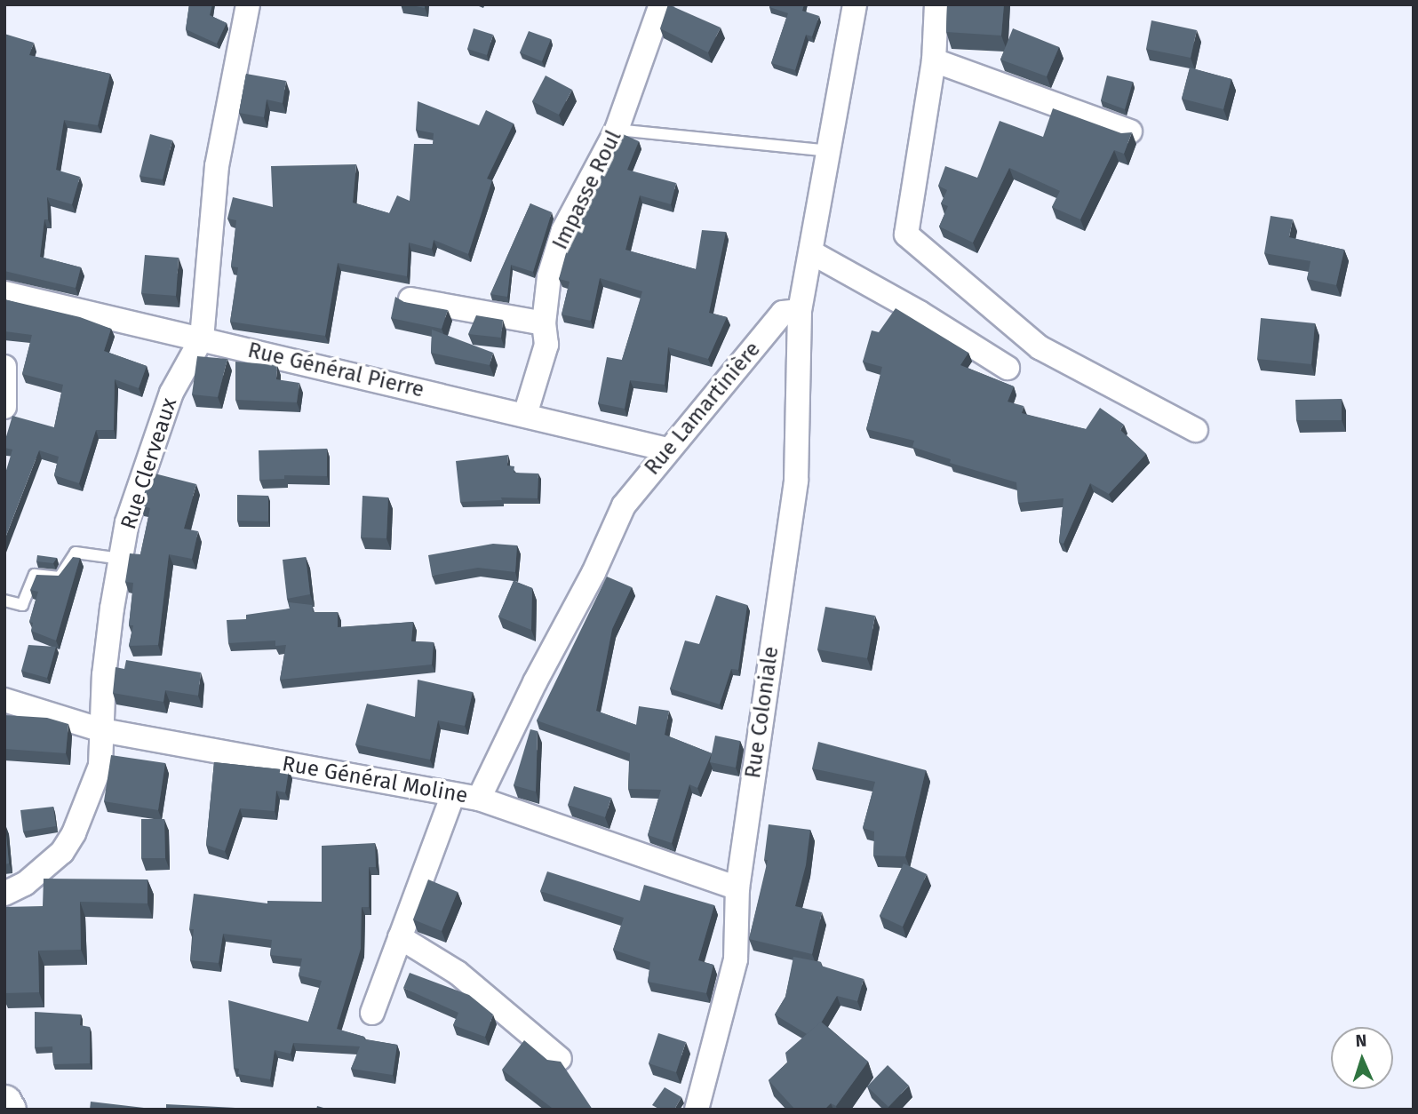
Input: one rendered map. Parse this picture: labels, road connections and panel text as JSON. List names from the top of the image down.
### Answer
{
  "streets": {
    "street": [
      "Impasse Roul",
      "Rue Général Pierre",
      "Rue Lamartinière",
      "Rue Clerveaux",
      "Rue Coloniale",
      "Rue Général Moline"
    ]
  },
  "crossings": [
    ["Impasse Roul", "Rue Général Pierre"],
    ["Rue Général Pierre", "Rue Lamartinière"],
    ["Rue Général Pierre", "Rue Clerveaux"],
    ["Rue Lamartinière", "Rue Coloniale"],
    ["Rue Lamartinière", "Rue Général Moline"],
    ["Rue Clerveaux", "Rue Général Moline"],
    ["Rue Coloniale", "Rue Général Moline"]
  ],
  "north": "top"
}
